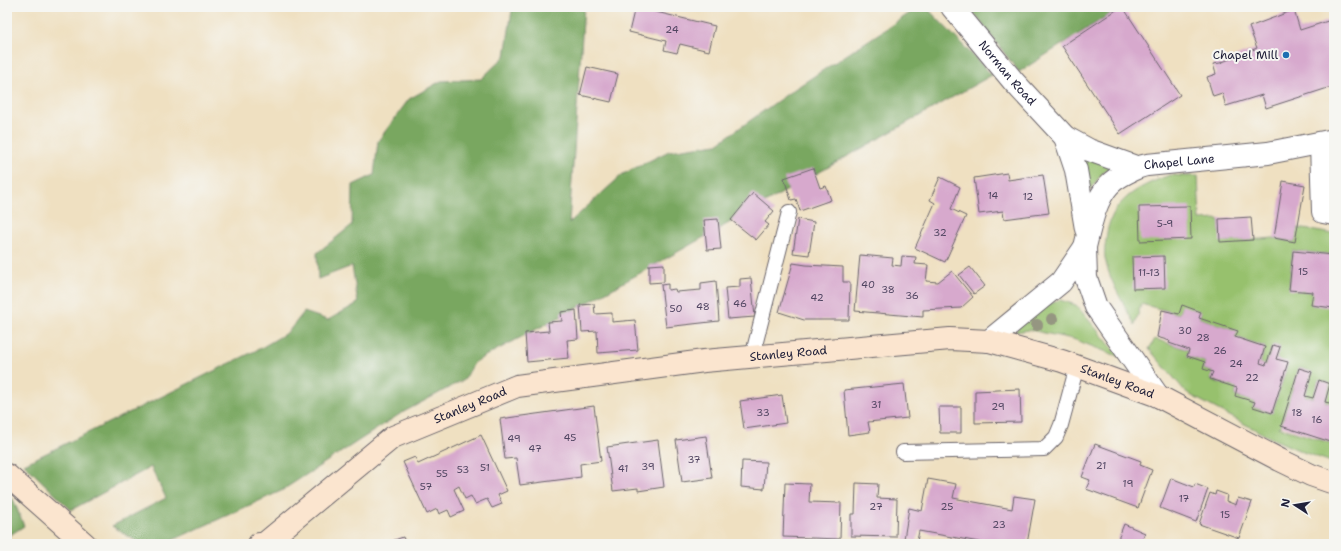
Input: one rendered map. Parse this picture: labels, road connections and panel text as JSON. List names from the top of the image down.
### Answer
{
  "streets": {
    "street": ["Norman Road", "Chapel Lane", "Stanley Road"]
  },
  "crossings": [
    ["Norman Road", "Chapel Lane"],
    ["Chapel Lane", "Stanley Road"]
  ],
  "places": ["Chapel Mill"],
  "house_numbers": [
    "24",
    "14",
    "12",
    "5-9",
    "32",
    "15",
    "11-13",
    "40",
    "38",
    "36",
    "42",
    "46",
    "48",
    "50",
    "30",
    "28",
    "26",
    "24",
    "22",
    "31",
    "29",
    "33",
    "18",
    "16",
    "45",
    "49",
    "47",
    "37",
    "21",
    "39",
    "51",
    "41",
    "53",
    "55",
    "19",
    "57",
    "17",
    "27",
    "25",
    "15",
    "23"
  ],
  "north": "left"
}
